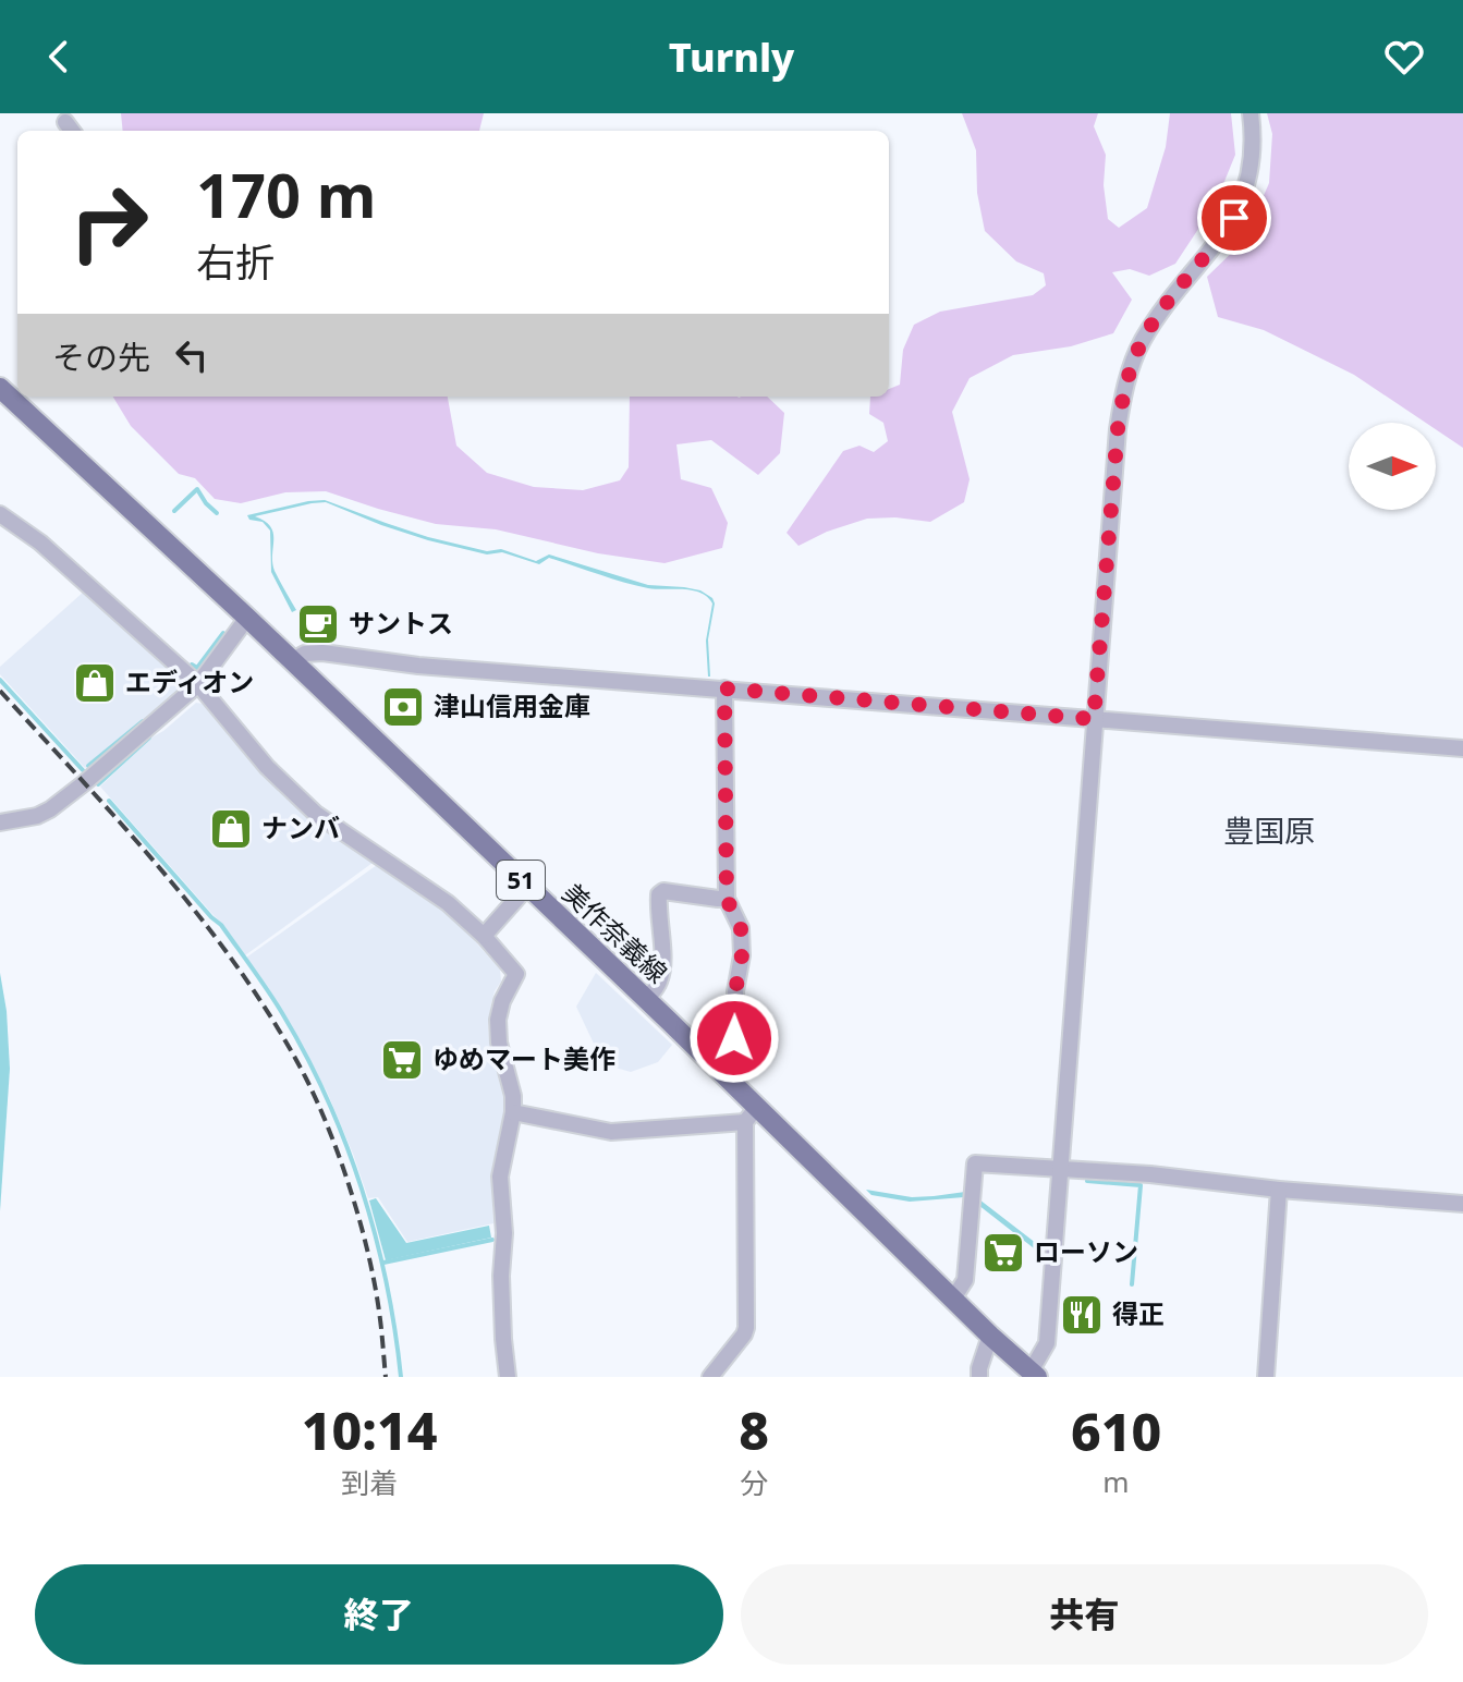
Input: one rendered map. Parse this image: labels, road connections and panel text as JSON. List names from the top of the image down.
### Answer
{
  "streets": {
    "main road": ["51", "美作奈義線"]
  },
  "districts": ["豊国原"],
  "places": {
    "cafe": ["サントス"],
    "shop": ["エディオン", "ナンバ"],
    "bank": ["津山信用金庫"],
    "supermarket": ["ゆめマート美作", "ローソン"],
    "restaurant": ["得正"]
  },
  "north": "right",
  "page": {
    "header": "Turnly",
    "turn": ["170 m", "右折"],
    "then": "その先",
    "eta": [
      "10:14",
      "到着",
      "8",
      "分",
      "610",
      "m"
    ],
    "buttons": ["終了", "共有"]
  }
}
